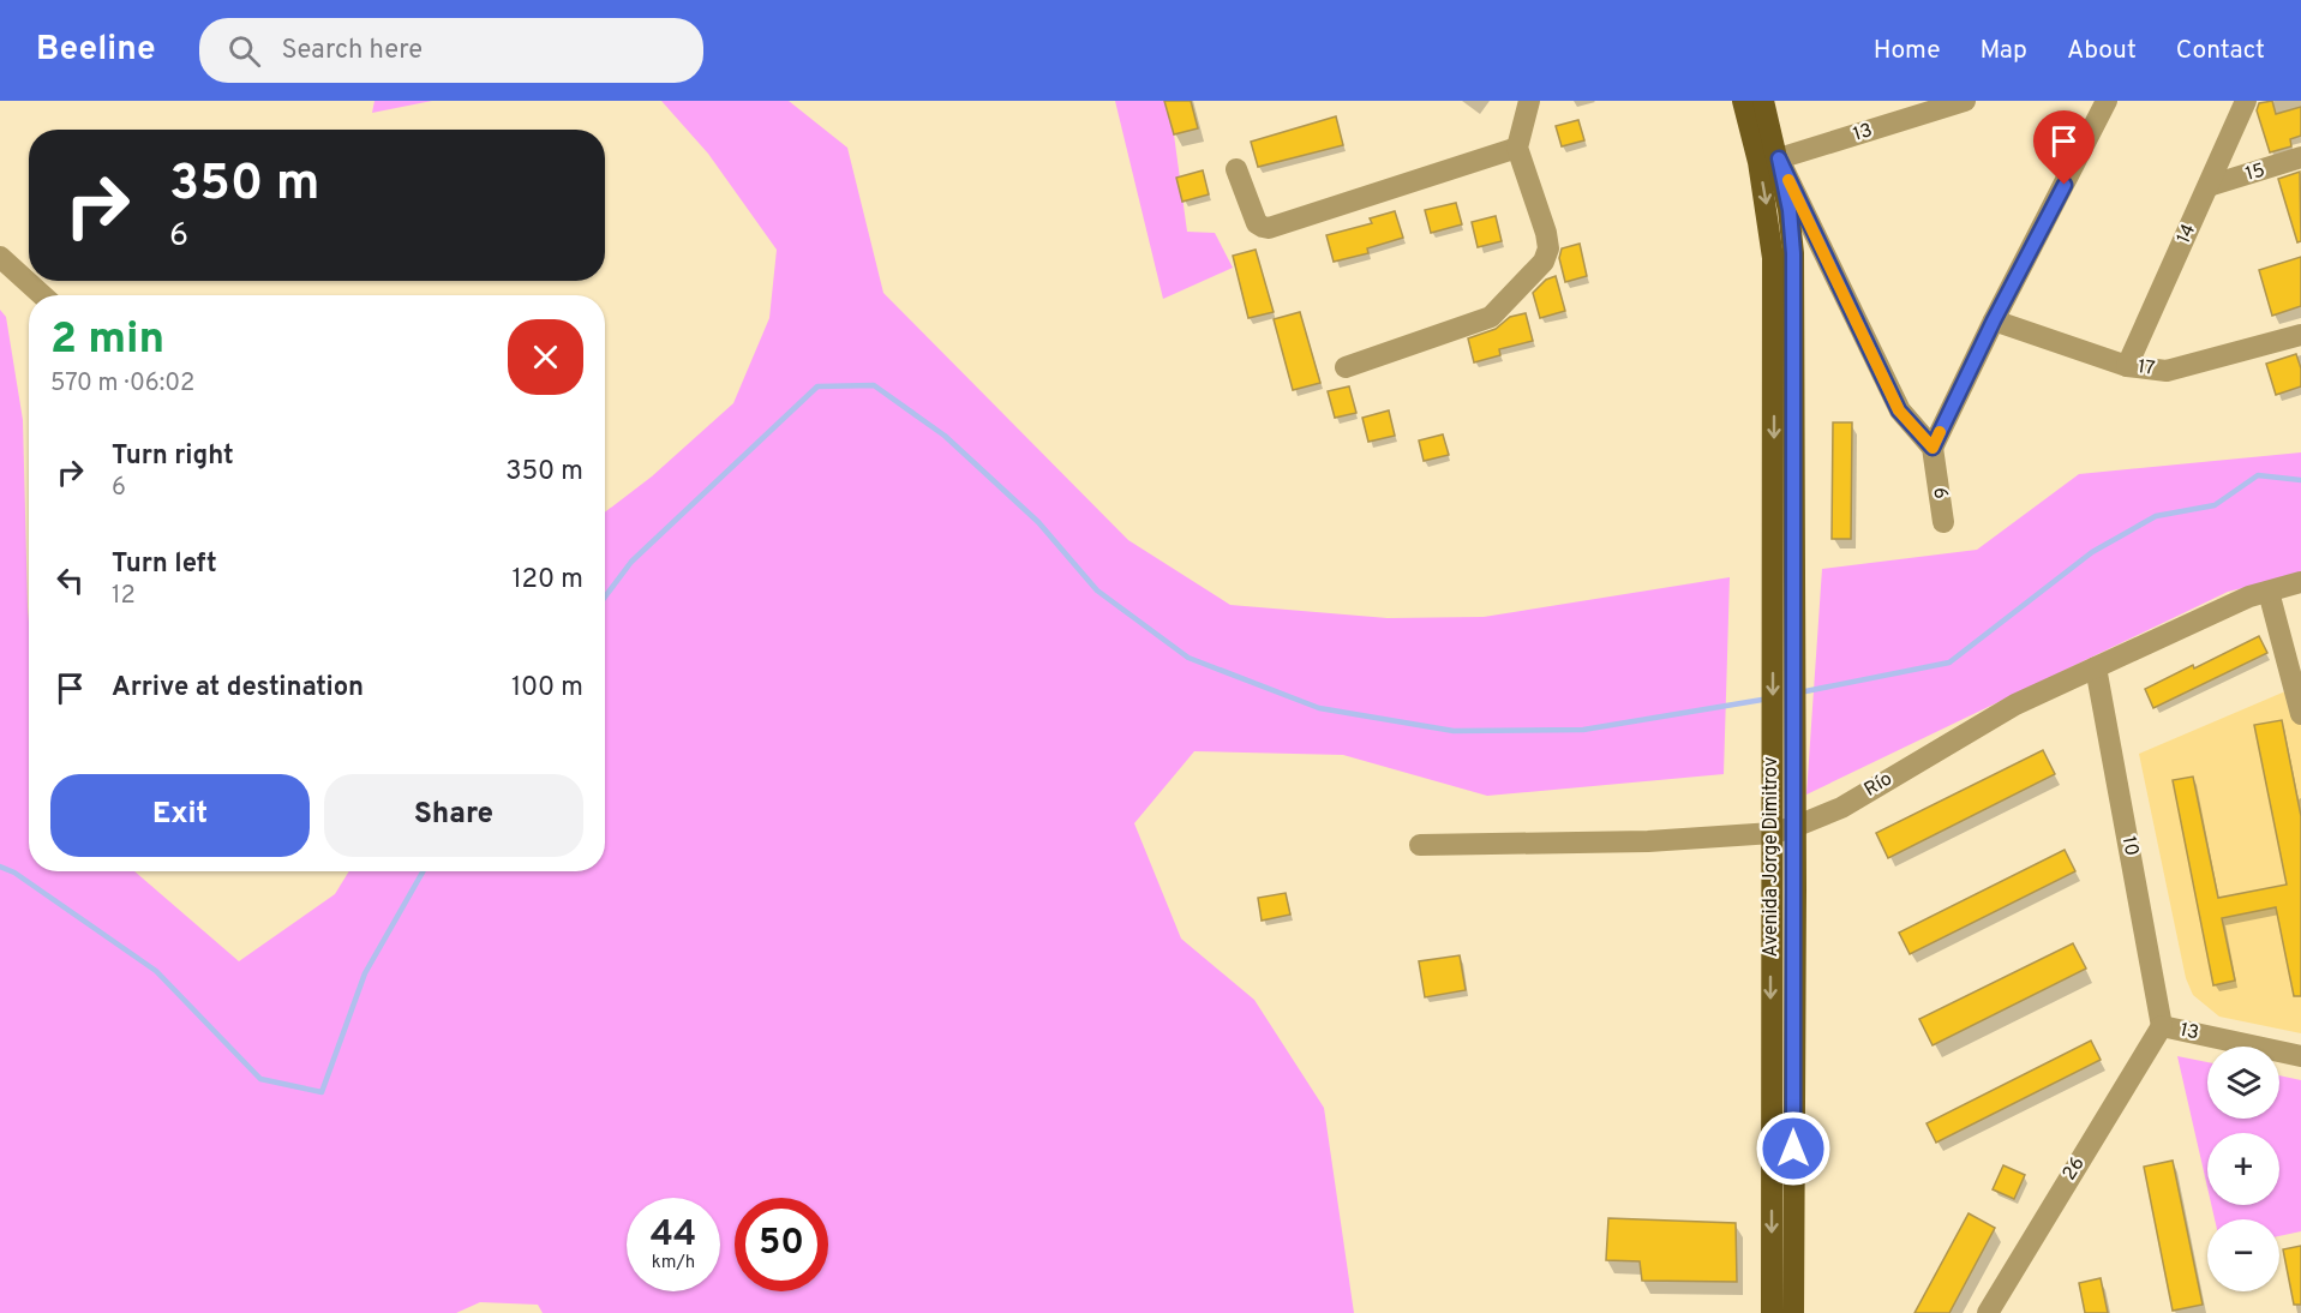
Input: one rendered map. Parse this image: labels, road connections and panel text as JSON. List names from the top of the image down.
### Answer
{
  "streets": {
    "main road": ["Avenida Jorge Dimitrov"],
    "street": [
      "13",
      "15",
      "14",
      "17",
      "6",
      "Río",
      "10",
      "26"
    ]
  },
  "crossings": [
    ["13", "10"],
    ["13", "Avenida Jorge Dimitrov"],
    ["13", "26"],
    ["15", "14"],
    ["14", "17"],
    ["Río", "10"],
    ["Río", "Avenida Jorge Dimitrov"],
    ["10", "26"]
  ],
  "page": {
    "header": "Beeline",
    "search": "Search here",
    "nav": [
      "Home",
      "Map",
      "About",
      "Contact"
    ],
    "turn": ["350 m", "6"],
    "heading": ["2 min", "570 m · 06:02"],
    "list": [
      {
        "name": "Turn right",
        "note": "6",
        "value": "350 m"
      },
      {
        "name": "Turn left",
        "note": "12",
        "value": "120 m"
      },
      {
        "name": "Arrive at destination",
        "value": "100 m"
      }
    ],
    "buttons": ["Exit", "Share"],
    "map_buttons": ["+", "−"],
    "speed": "44 km/h",
    "limit": "50"
  }
}
